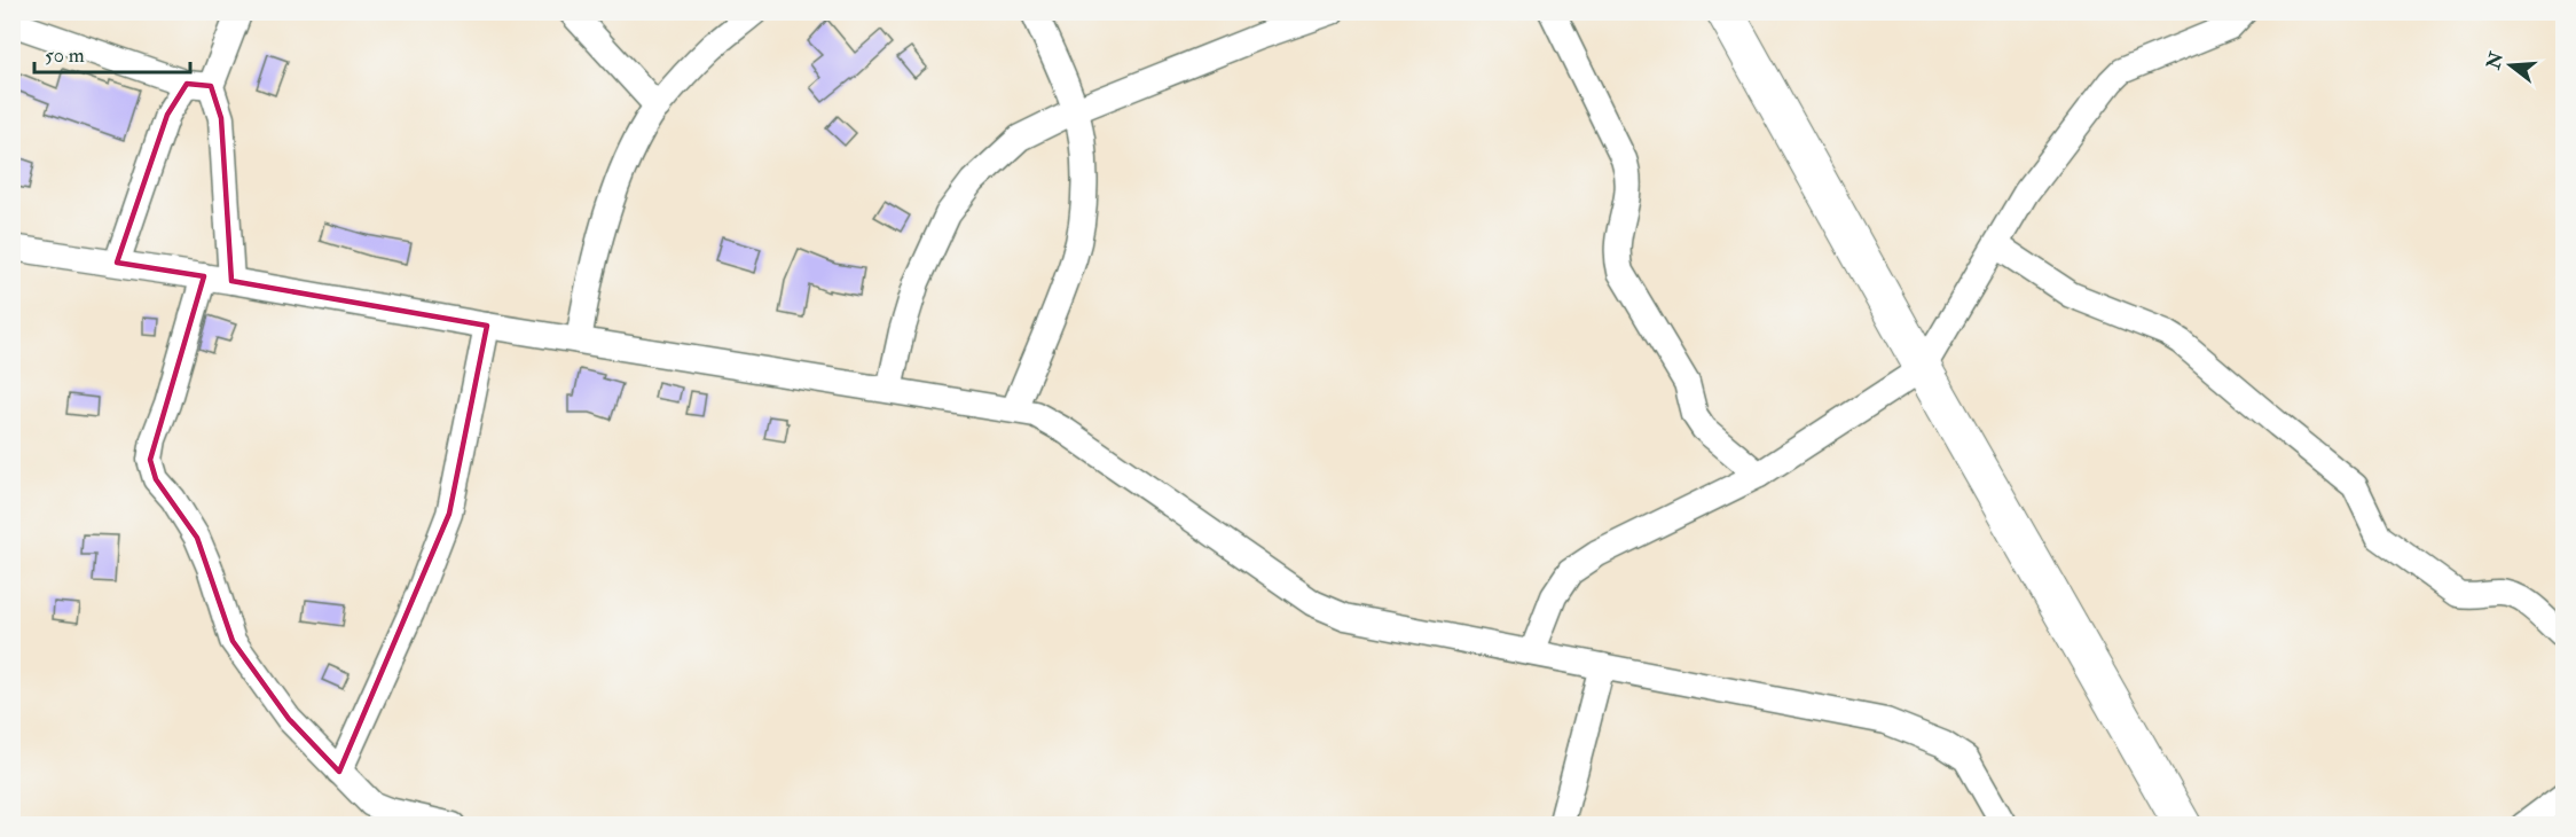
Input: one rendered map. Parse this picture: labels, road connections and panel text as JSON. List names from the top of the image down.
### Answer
{
  "scale_bar": "50 m",
  "north": "left"
}
